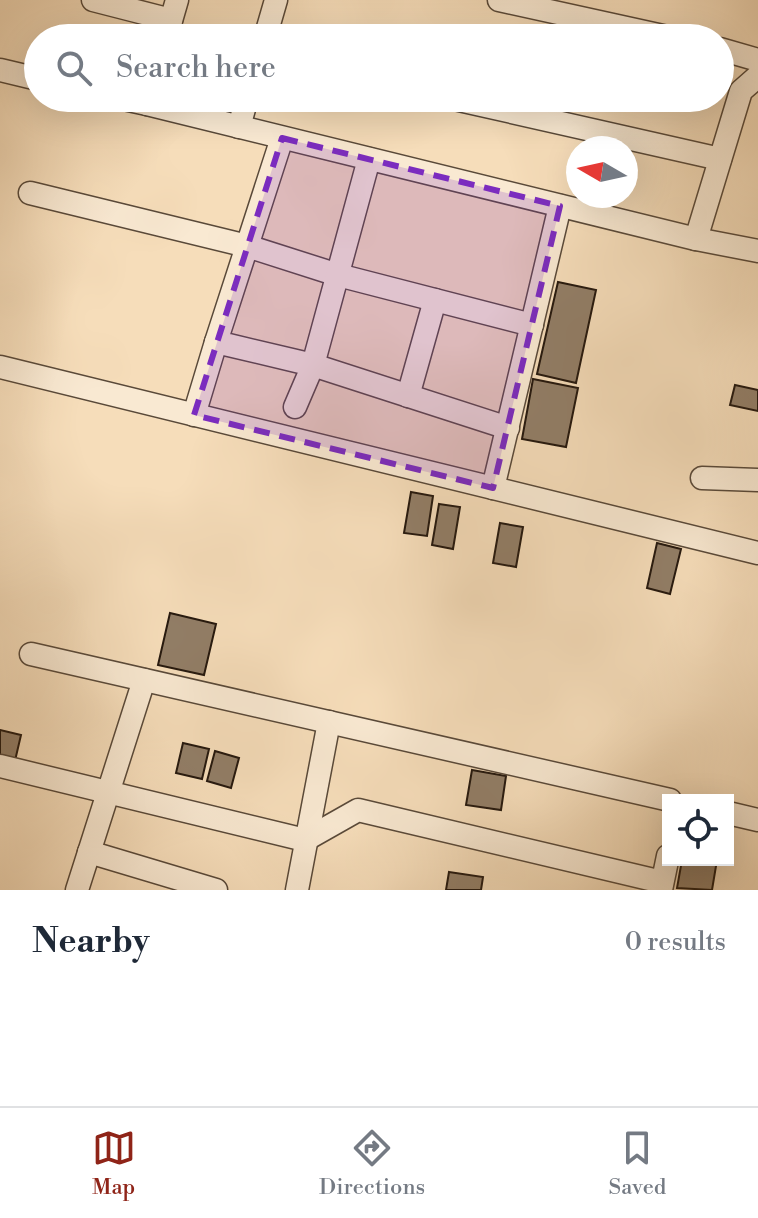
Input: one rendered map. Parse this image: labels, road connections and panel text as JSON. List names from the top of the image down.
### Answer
{
  "north": "left",
  "page": {
    "search": "Search here",
    "heading": ["Nearby", "0 results"],
    "nav": ["Map", "Directions", "Saved"]
  }
}
